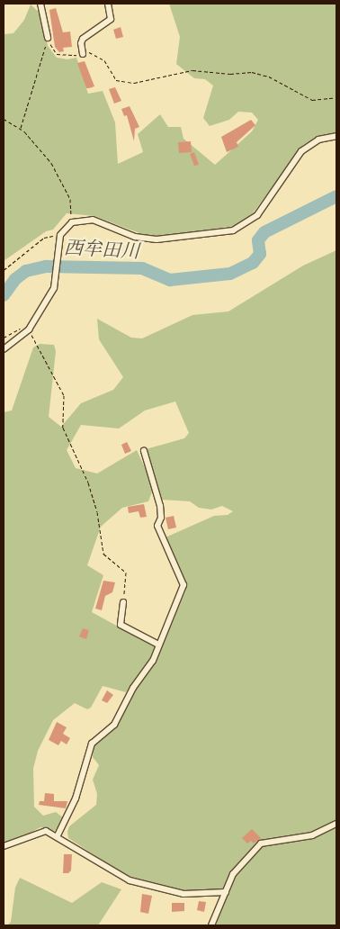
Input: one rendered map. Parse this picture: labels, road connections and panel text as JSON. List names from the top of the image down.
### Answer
{
  "water": ["西牟田川"]
}
